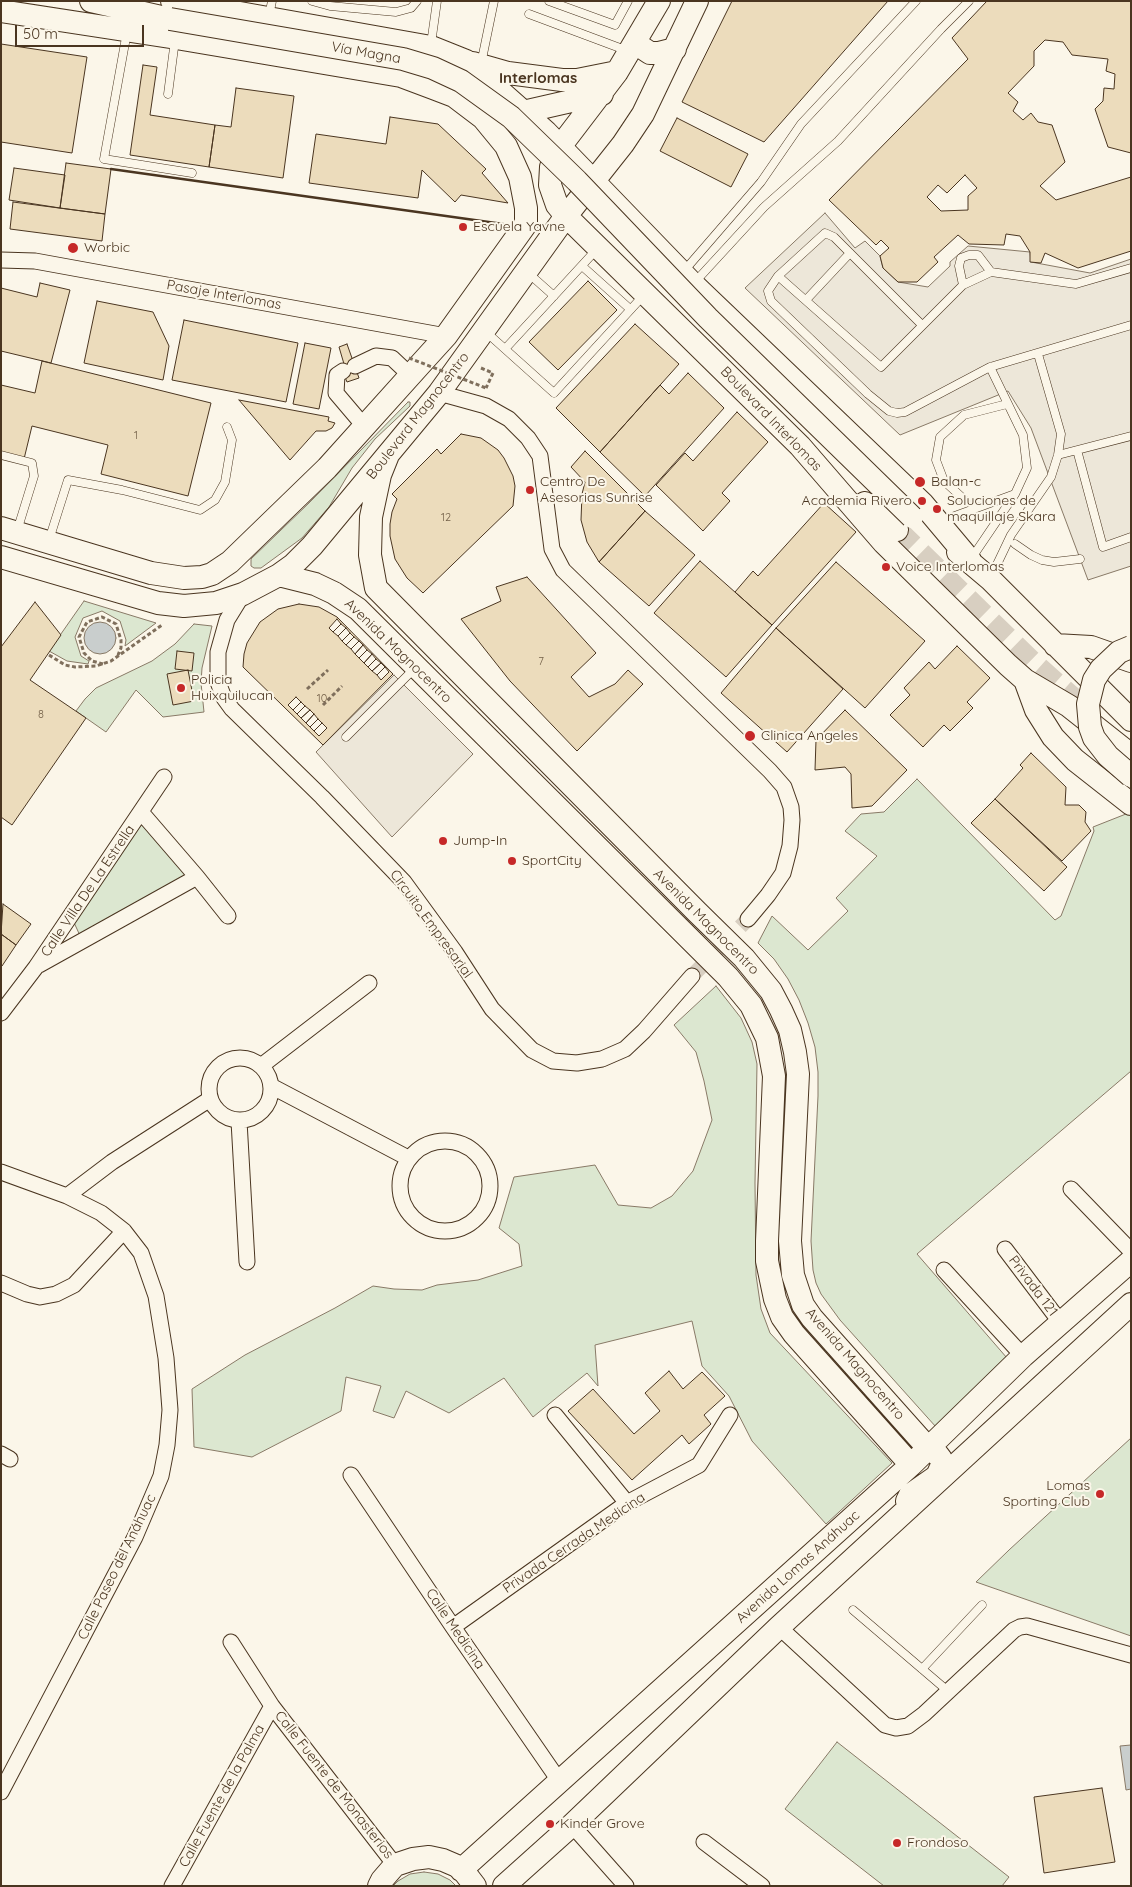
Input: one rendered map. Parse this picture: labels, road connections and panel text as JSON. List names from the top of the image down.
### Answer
{
  "streets": {
    "main road": [
      "Vía Magna",
      "Boulevard Magnocentro",
      "Boulevard Interlomas",
      "Avenida Magnocentro",
      "Avenida Lomas Anáhuac"
    ],
    "street": [
      "Pasaje Interlomas",
      "Calle Villa De La Estrella",
      "Circuito Empresarial",
      "Privada 121",
      "Privada Cerrada Medicina",
      "Calle Paseo del Anáhuac",
      "Calle Medicina",
      "Calle Fuente de Monasterios",
      "Calle Fuente de la Palma"
    ]
  },
  "crossings": [
    ["Vía Magna", "Boulevard Magnocentro"],
    ["Vía Magna", "Boulevard Interlomas"],
    ["Pasaje Interlomas", "Boulevard Magnocentro"],
    ["Boulevard Magnocentro", "Boulevard Interlomas"],
    ["Boulevard Magnocentro", "Avenida Magnocentro"],
    ["Boulevard Magnocentro", "Circuito Empresarial"],
    ["Avenida Magnocentro", "Avenida Lomas Anáhuac"],
    ["Privada 121", "Avenida Lomas Anáhuac"],
    ["Privada Cerrada Medicina", "Calle Medicina"],
    ["Avenida Lomas Anáhuac", "Calle Medicina"],
    ["Calle Fuente de Monasterios", "Calle Fuente de la Palma"]
  ],
  "districts": ["Interlomas"],
  "places": [
    "Escuela Yavne",
    "Worbic",
    "Balan-c",
    "Centro De Asesorias Sunrise",
    "Academia Rivero",
    "Soluciones de maquillaje Skara",
    "Voice Interlomas",
    "Policia Huixquilucan",
    "Clinica Angeles",
    "Jump-In",
    "SportCity",
    "Lomas Sporting Club",
    "Kinder Grove",
    "Frondoso"
  ],
  "house_numbers": [
    "1",
    "12",
    "7",
    "10",
    "8"
  ],
  "scale_bar": "50 m"
}
